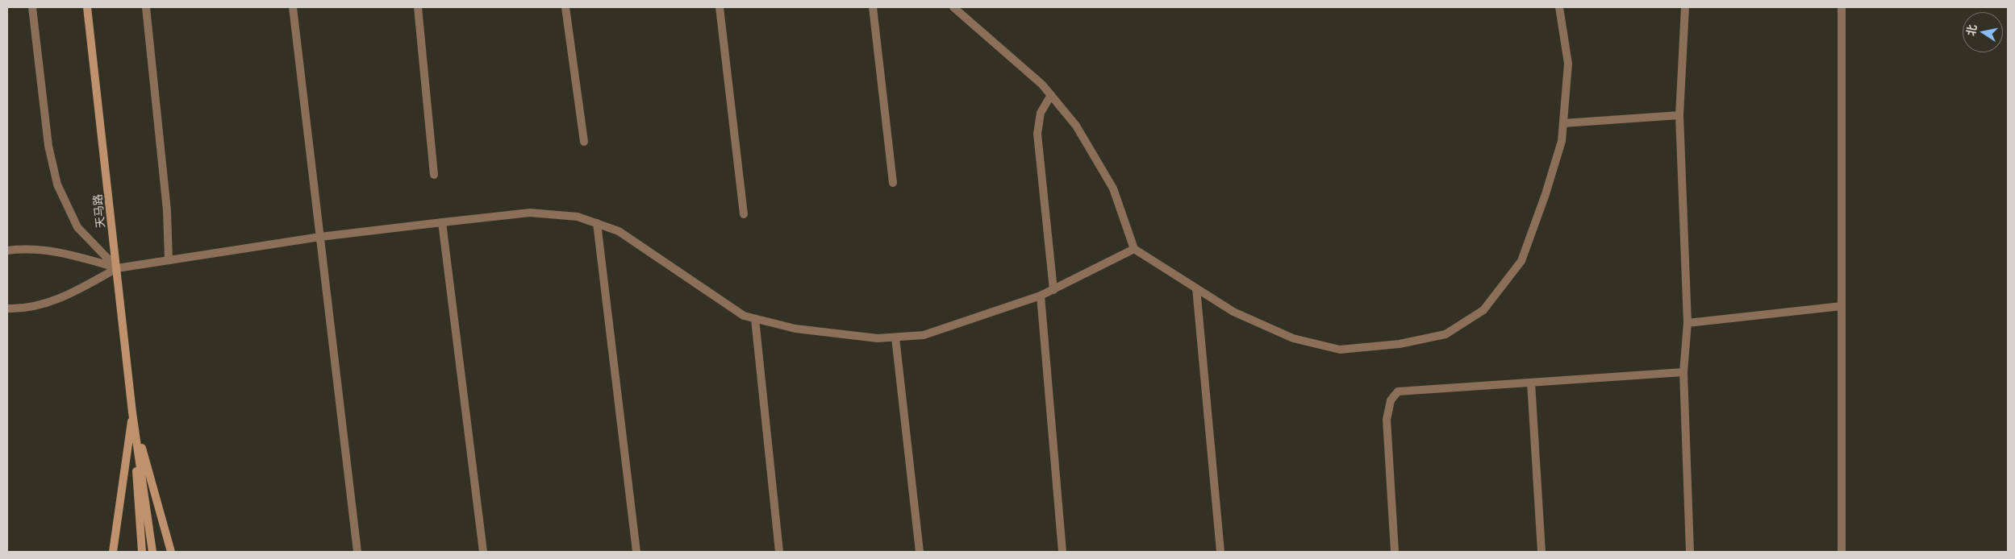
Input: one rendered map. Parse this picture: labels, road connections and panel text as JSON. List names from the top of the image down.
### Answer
{
  "streets": {
    "main road": ["天马路"]
  },
  "north": "left"
}
